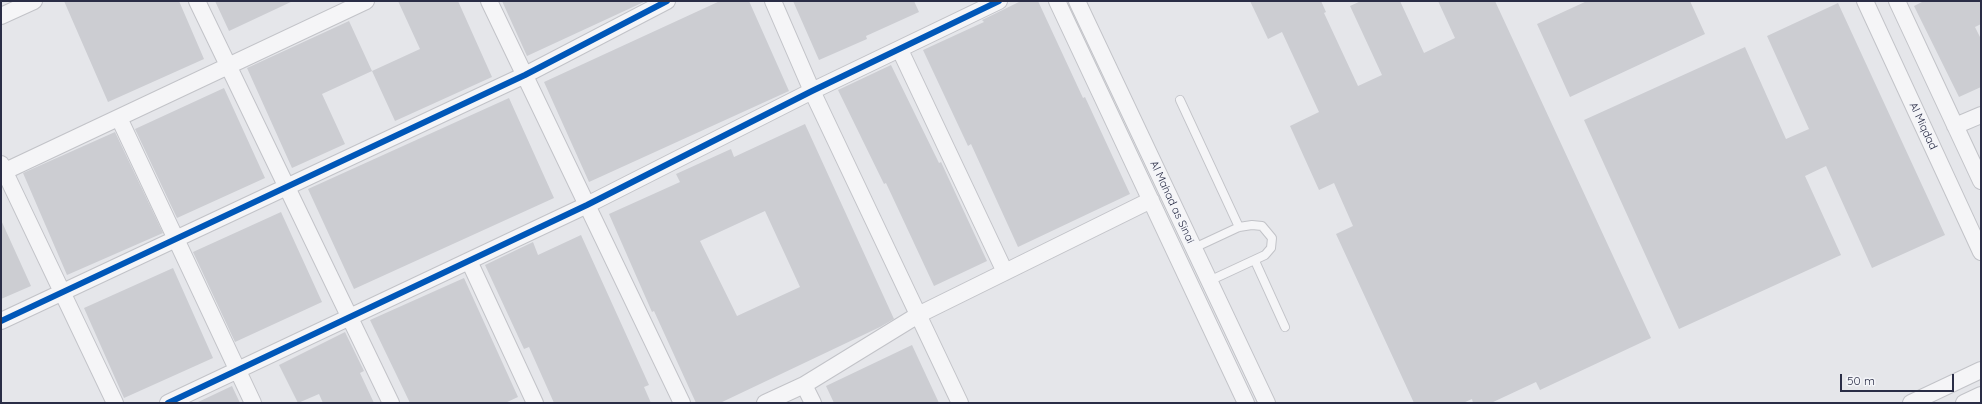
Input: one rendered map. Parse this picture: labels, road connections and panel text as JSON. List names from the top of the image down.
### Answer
{
  "streets": {
    "street": ["Al Miqdad", "Al Mahad as Sinai"]
  },
  "scale_bar": "50 m"
}
